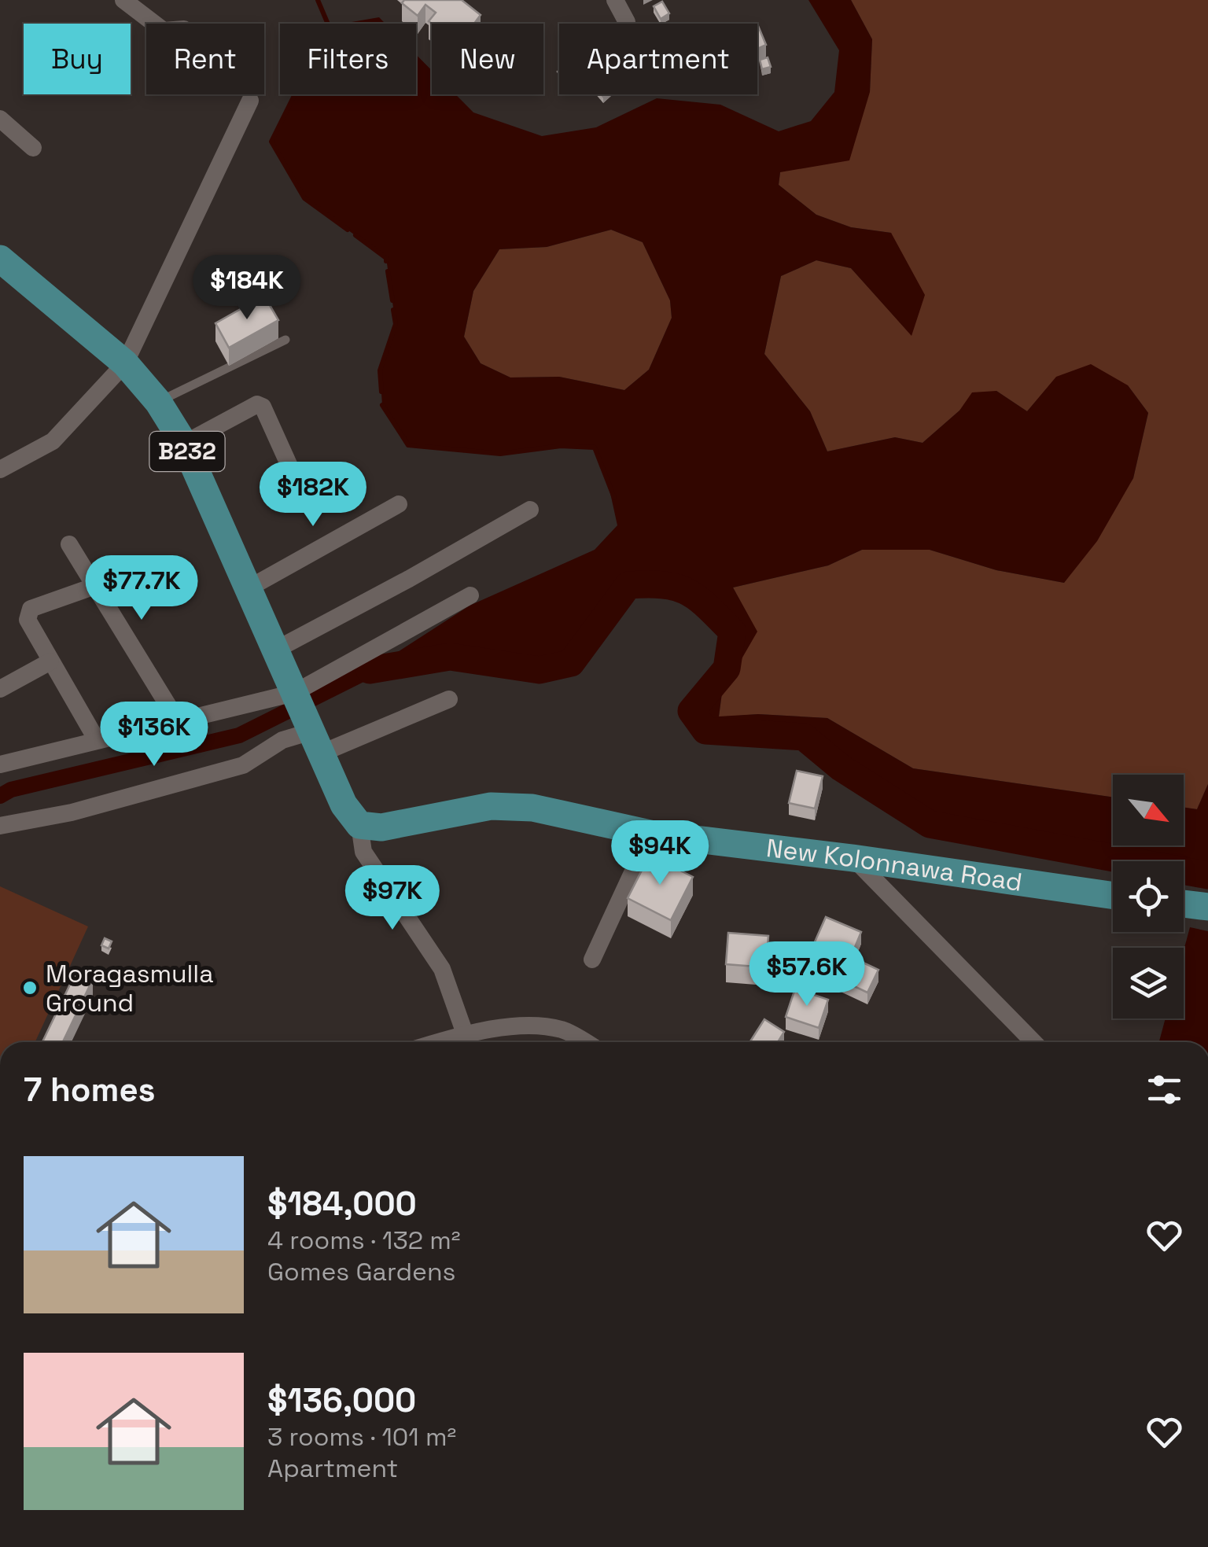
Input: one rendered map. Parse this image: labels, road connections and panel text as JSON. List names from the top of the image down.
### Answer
{
  "streets": {
    "main road": ["B232", "New Kolonnawa Road"]
  },
  "crossings": [
    ["B232", "New Kolonnawa Road"]
  ],
  "places": ["Moragasmulla Ground"],
  "north": "bottom right",
  "page": {
    "chip": [
      "Buy",
      "Rent",
      "Filters",
      "New",
      "Apartment"
    ],
    "price": [
      "$184K",
      "$182K",
      "$77.7K",
      "$136K",
      "$94K",
      "$97K",
      "$57.6K"
    ],
    "heading": "7 homes",
    "list": [
      {
        "name": "$184,000",
        "note": "4 rooms · 132 m² · Gomes Gardens"
      },
      {
        "name": "$136,000",
        "note": "3 rooms · 101 m² · Apartment"
      }
    ]
  }
}
